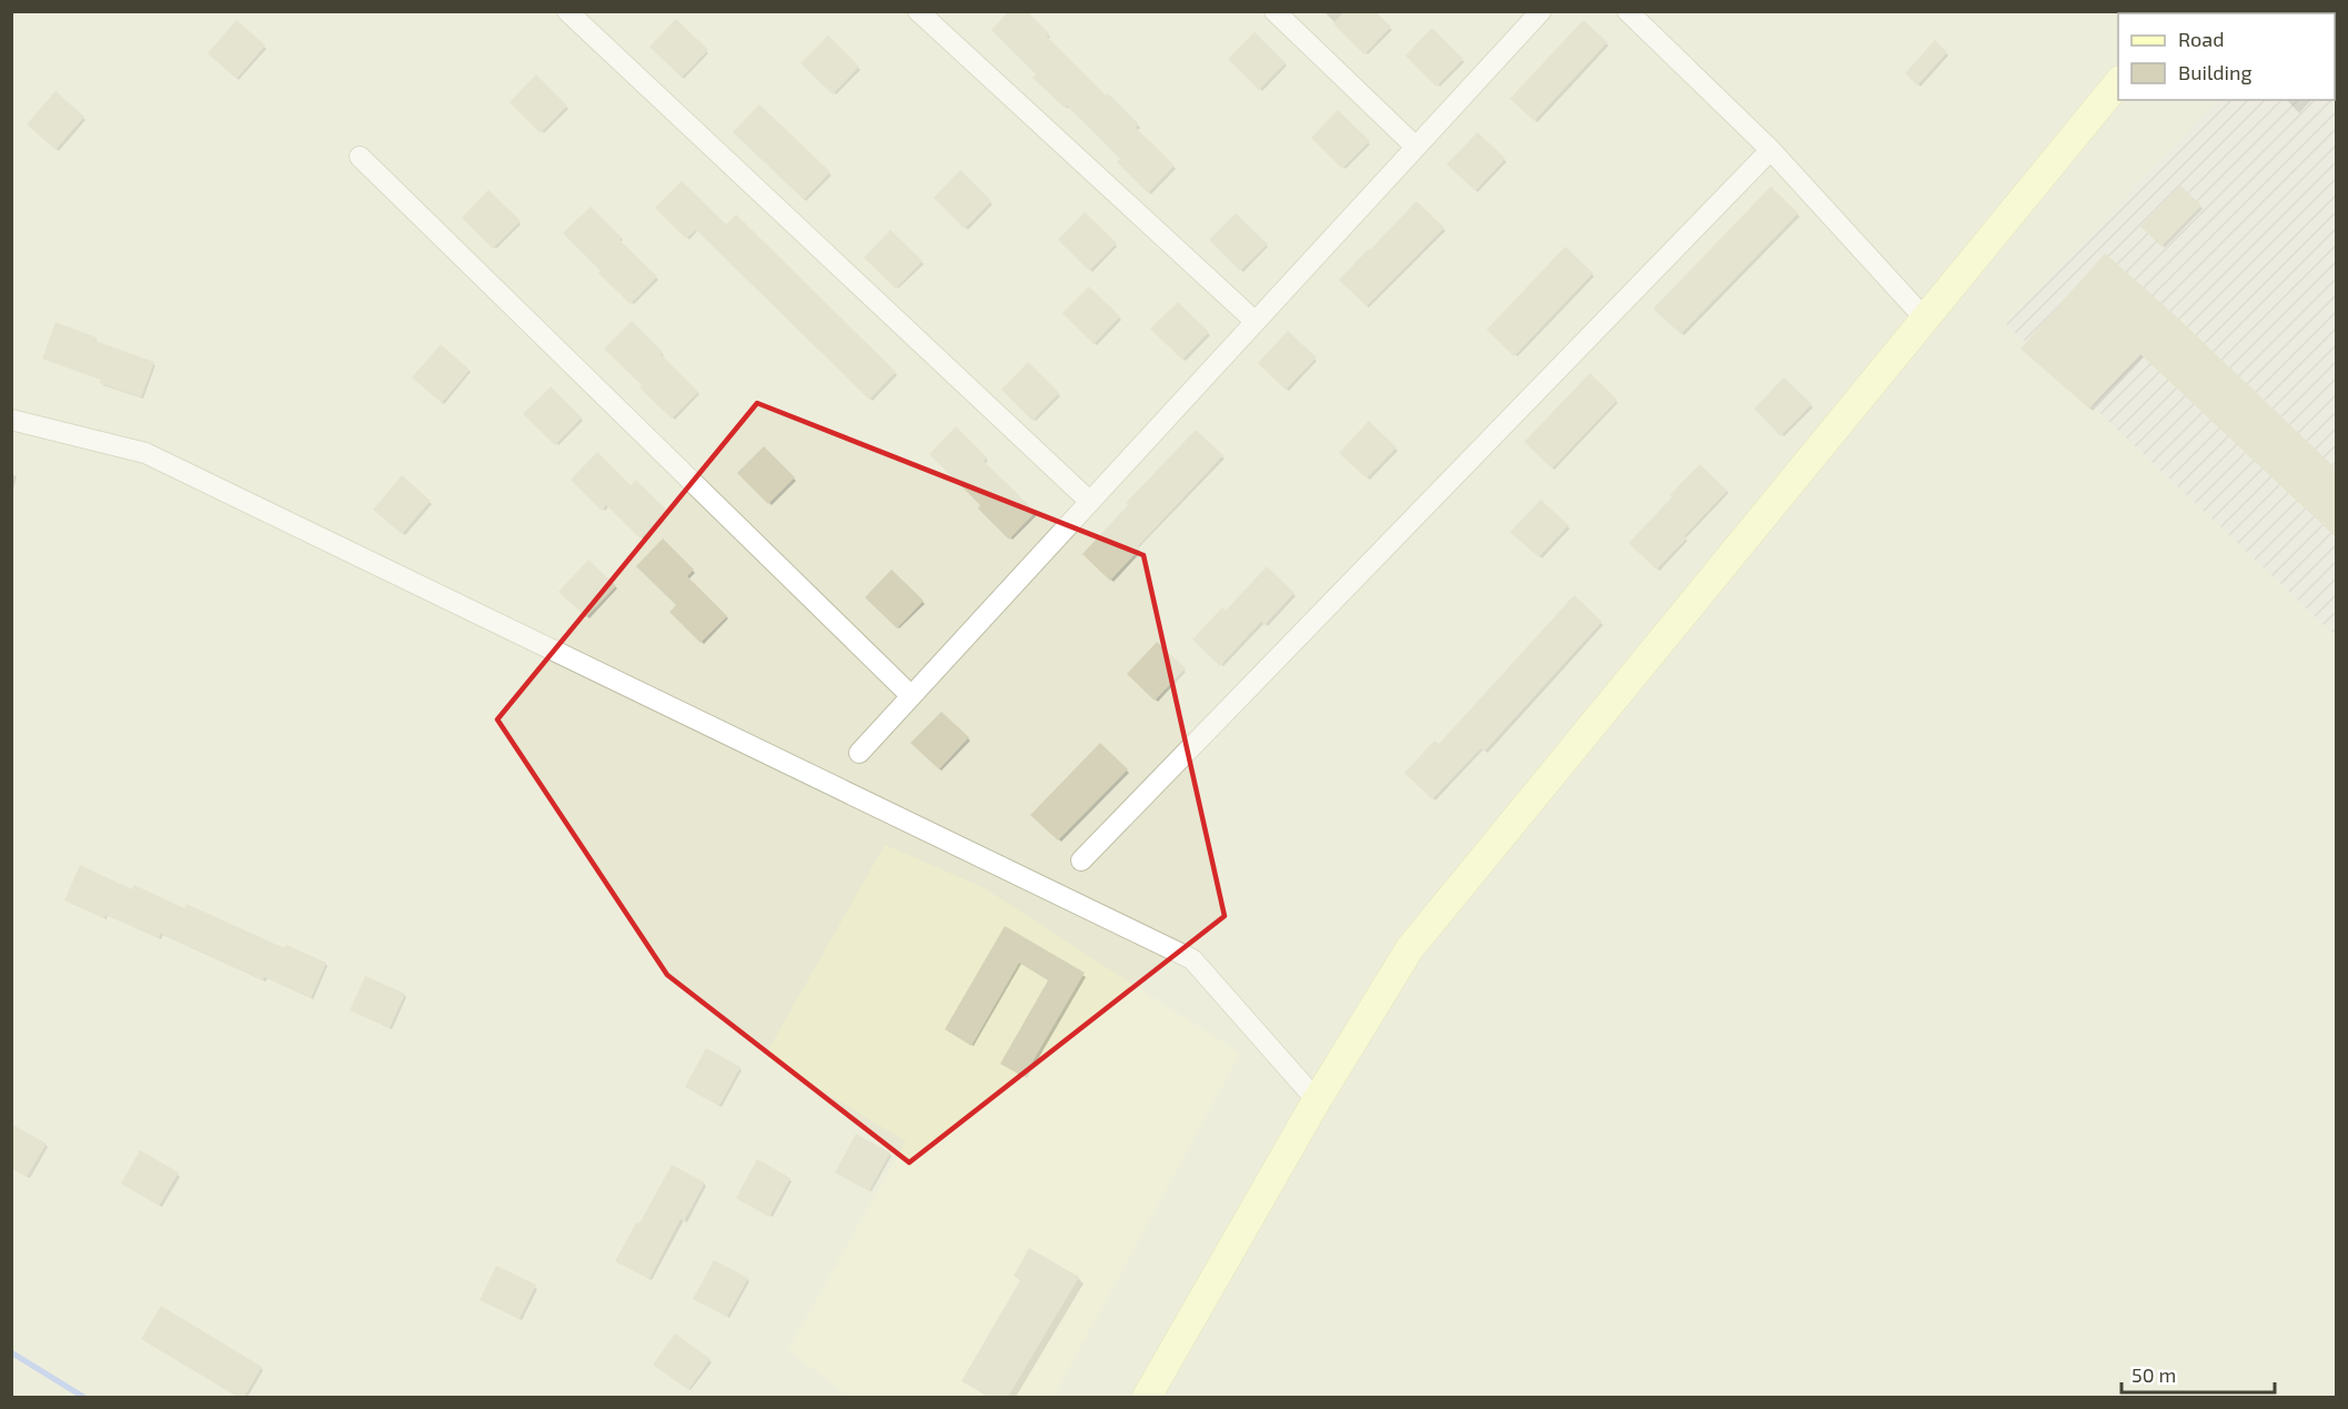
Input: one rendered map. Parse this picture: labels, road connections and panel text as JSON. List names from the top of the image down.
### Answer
{
  "legend": ["Road", "Building"],
  "scale_bar": "50 m"
}
